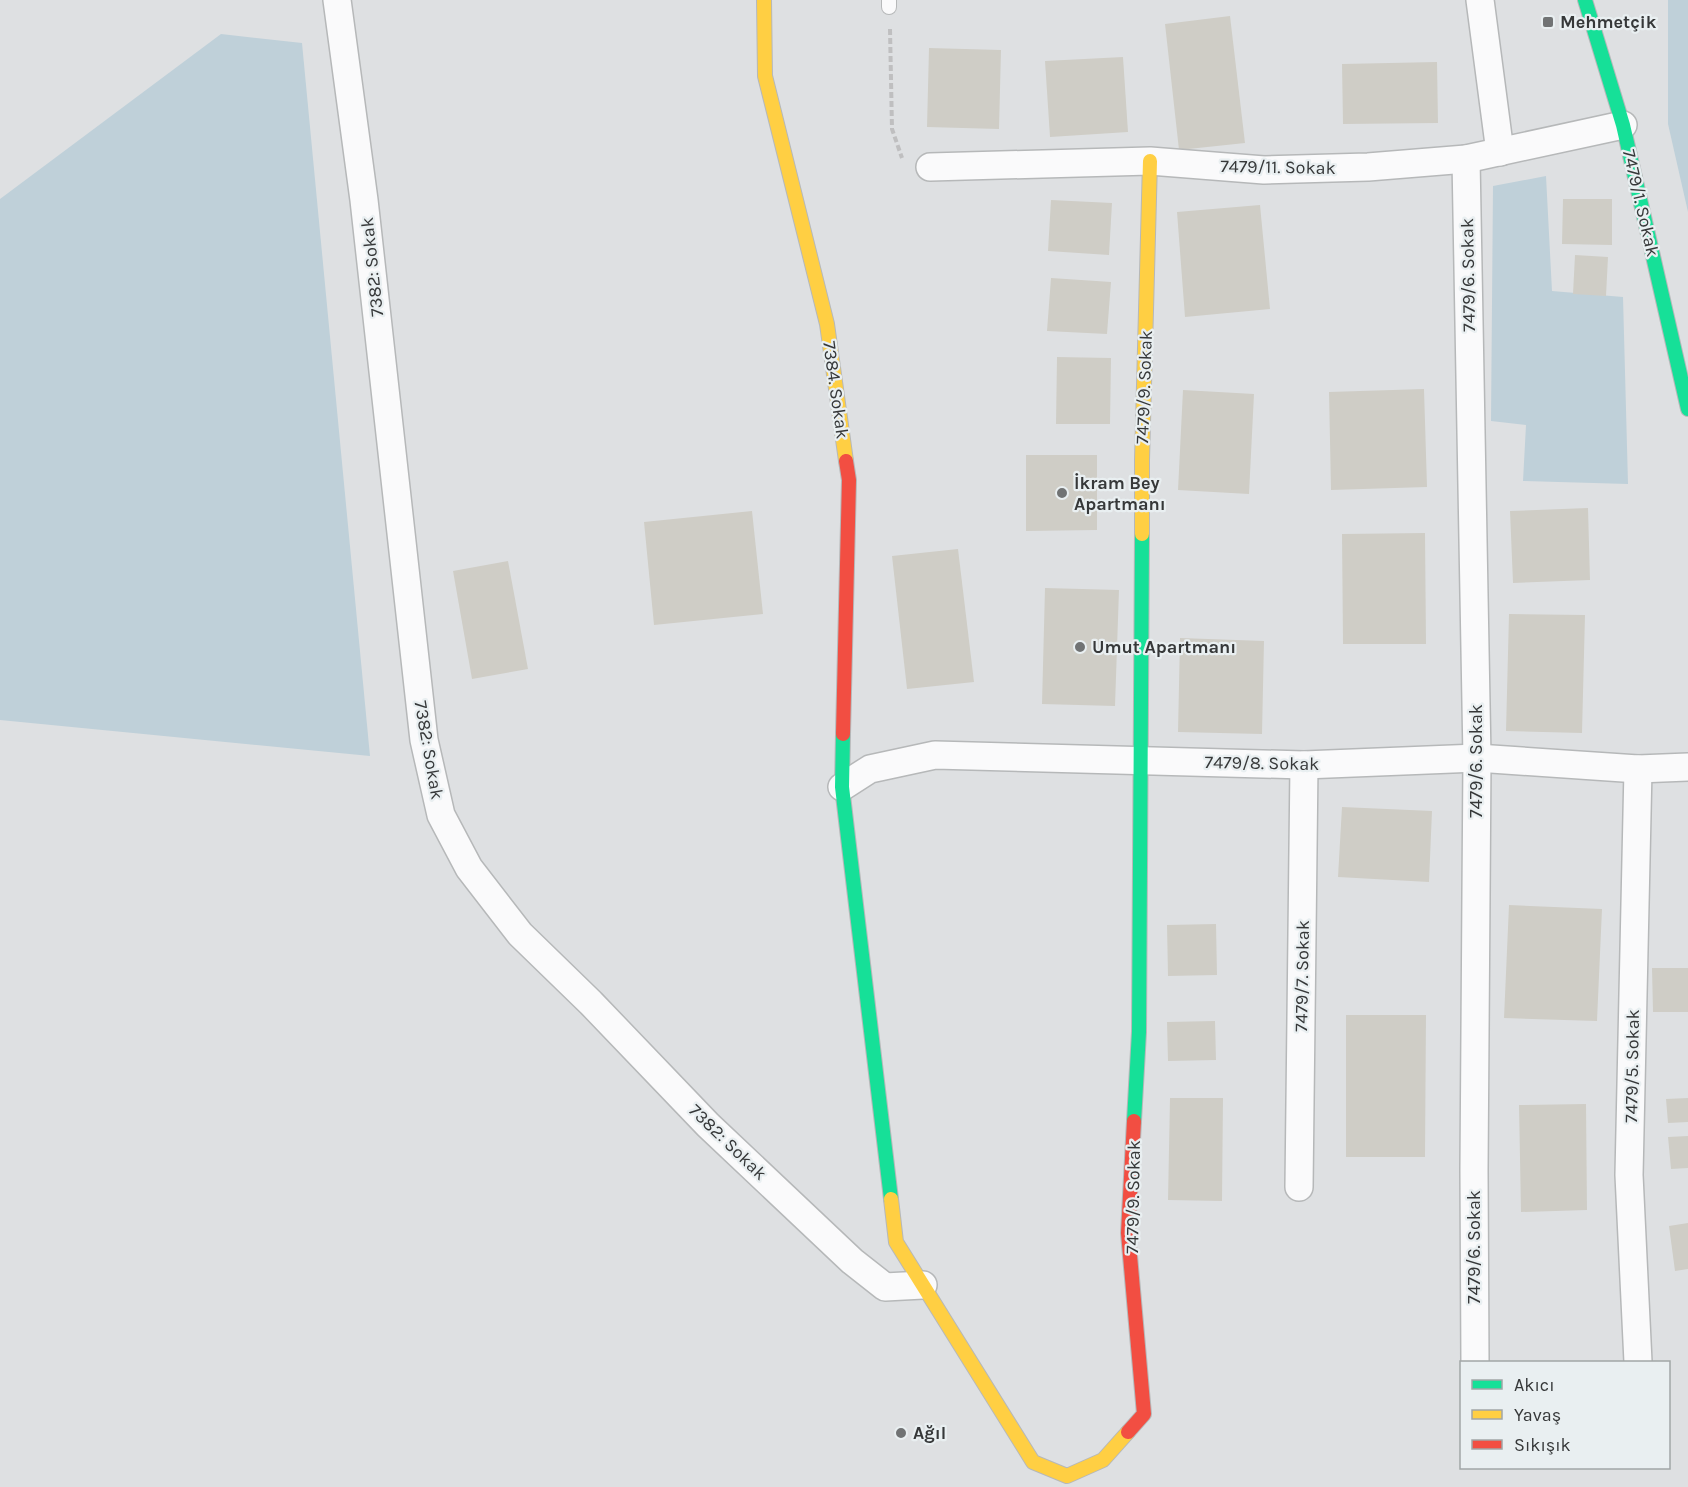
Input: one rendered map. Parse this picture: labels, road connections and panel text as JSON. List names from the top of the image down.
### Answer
{
  "streets": {
    "street": [
      "7479/11. Sokak",
      "7479/1. Sokak",
      "7382: Sokak",
      "7479/6. Sokak",
      "7479/9. Sokak",
      "7384. Sokak",
      "7479/8. Sokak",
      "7479/7. Sokak",
      "7479/5. Sokak"
    ]
  },
  "crossings": [
    ["7479/11. Sokak", "7479/1. Sokak"],
    ["7479/11. Sokak", "7479/6. Sokak"],
    ["7479/11. Sokak", "7479/9. Sokak"],
    ["7382: Sokak", "7479/9. Sokak"],
    ["7479/6. Sokak", "7479/8. Sokak"],
    ["7479/9. Sokak", "7384. Sokak"],
    ["7479/9. Sokak", "7479/8. Sokak"],
    ["7384. Sokak", "7479/8. Sokak"],
    ["7479/8. Sokak", "7479/7. Sokak"],
    ["7479/8. Sokak", "7479/5. Sokak"]
  ],
  "places": {
    "transit": ["Mehmetçik"],
    "other": ["İkram Bey Apartmanı", "Umut Apartmanı", "Ağıl"]
  },
  "legend": ["Akıcı", "Yavaş", "Sıkışık"]
}
